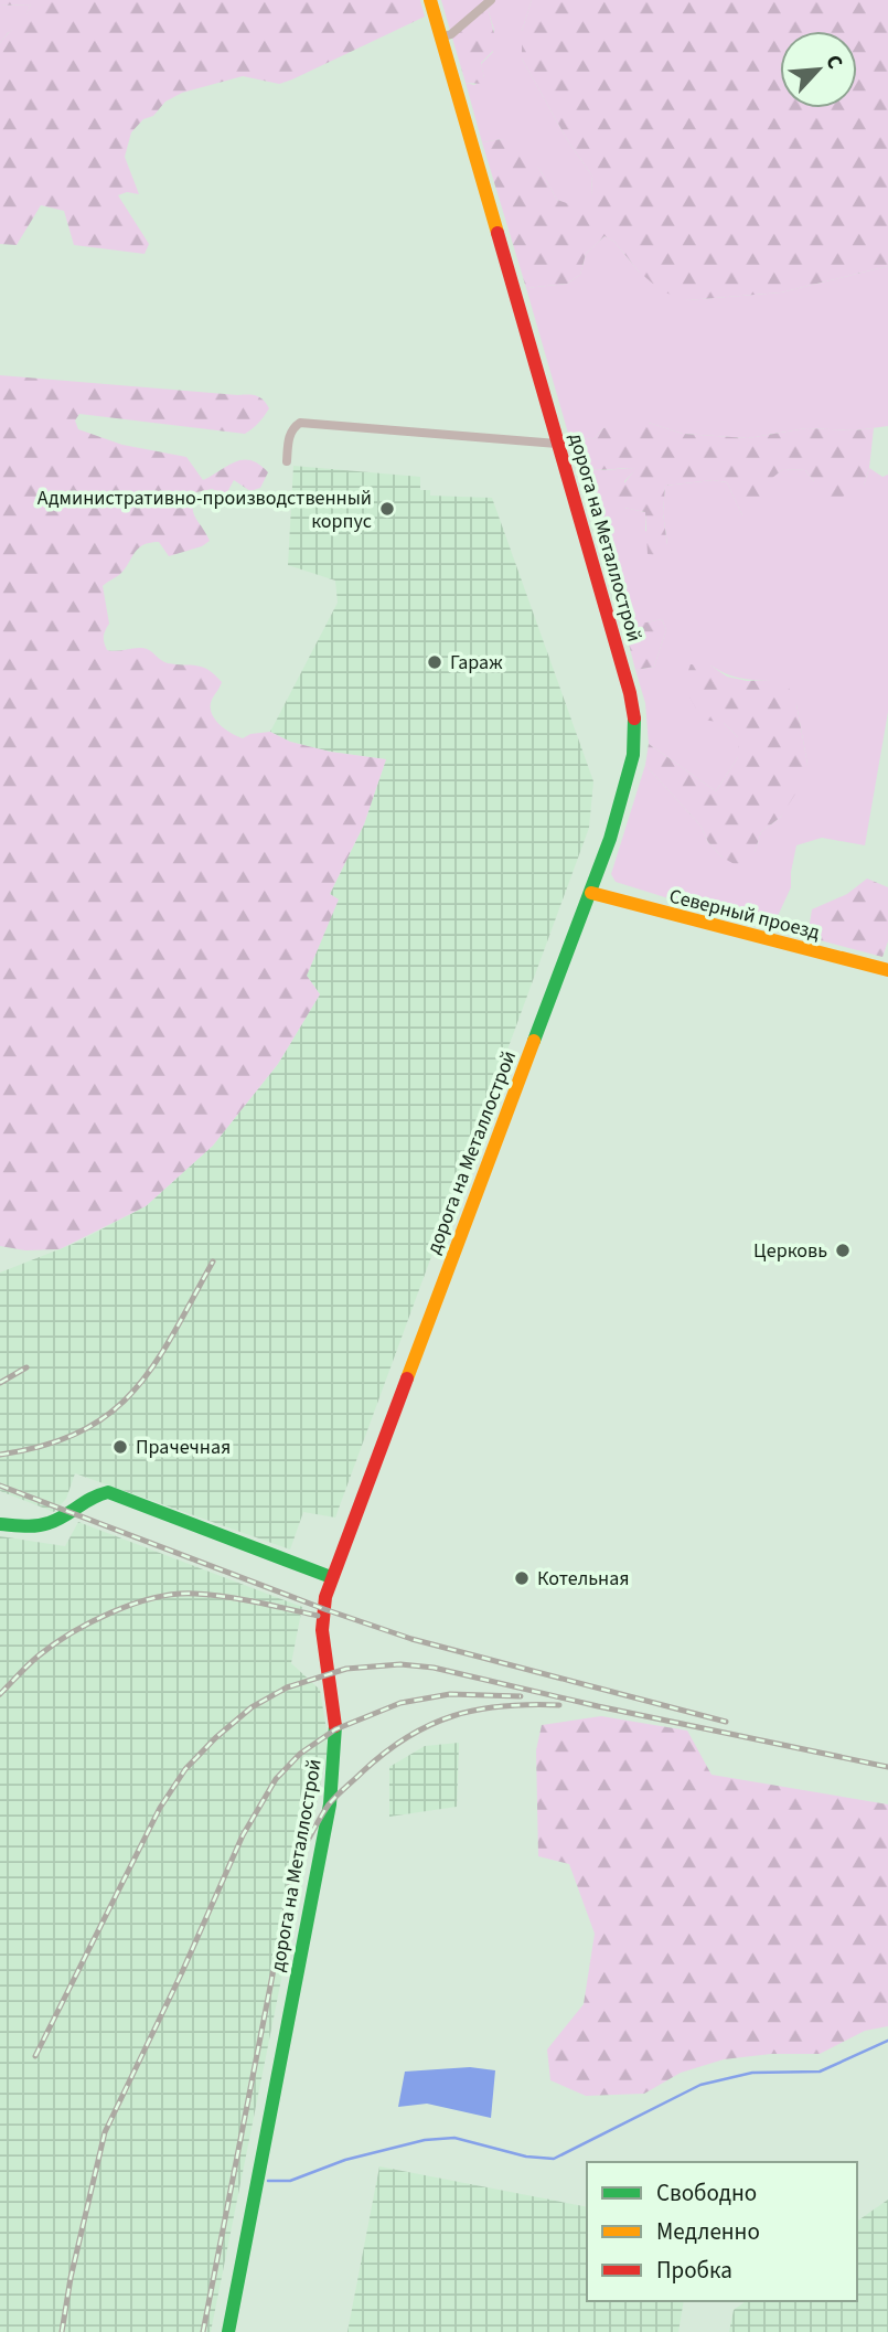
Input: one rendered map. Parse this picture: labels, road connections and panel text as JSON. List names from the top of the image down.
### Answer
{
  "streets": {
    "street": ["дорога на Металлострой", "Северный проезд"]
  },
  "crossings": [
    ["дорога на Металлострой", "Северный проезд"]
  ],
  "places": [
    "Административно-производственный корпус",
    "Гараж",
    "Церковь",
    "Прачечная",
    "Котельная"
  ],
  "legend": ["Свободно", "Медленно", "Пробка"],
  "north": "top right"
}
